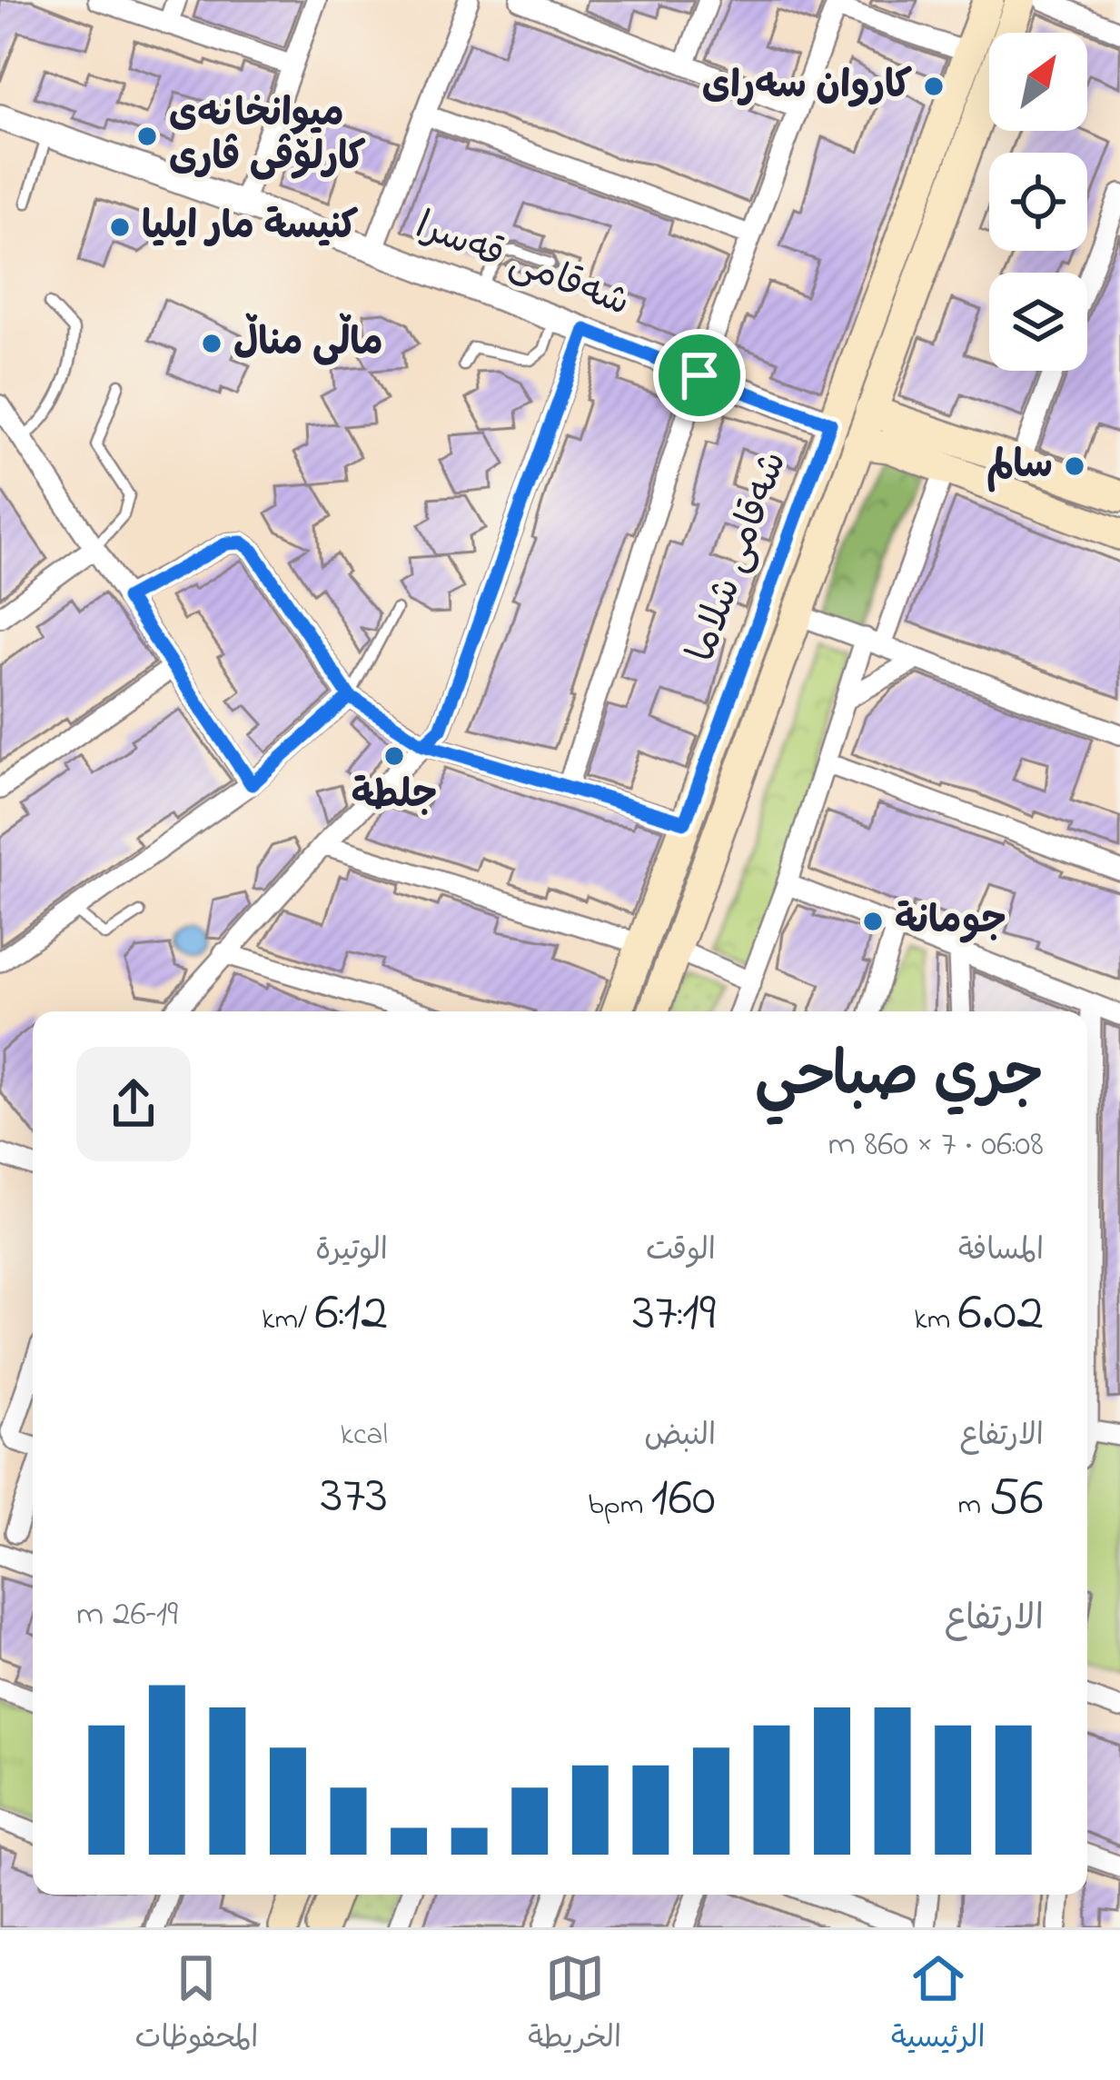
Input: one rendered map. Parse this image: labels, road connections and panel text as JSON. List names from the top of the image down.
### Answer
{
  "streets": {
    "main road": ["شەقامی شلاما"],
    "street": ["شەقامی قەسرا"]
  },
  "crossings": [
    ["شەقامی قەسرا", "شەقامی شلاما"]
  ],
  "places": [
    "کاروان سەرای",
    "میوانخانەی کارلۆڤی ڤاری",
    "كنيسة مار ايليا",
    "ماڵی مناڵ",
    "سالم",
    "جلطة",
    "جومانة"
  ],
  "north": "top right",
  "page": {
    "heading": ["جري صباحي", "06:08 · 7 × 860 m"],
    "stats": [
      ["المسافة", "6.02 km"],
      ["الوقت", "37:19"],
      ["الوتيرة", "6:12 /km"],
      ["الارتفاع", "56 m"],
      ["النبض", "160 bpm"],
      ["kcal", "373"]
    ],
    "chart": ["الارتفاع", "19–26 m"],
    "tabs": ["الرئيسية", "الخريطة", "المحفوظات"]
  }
}
